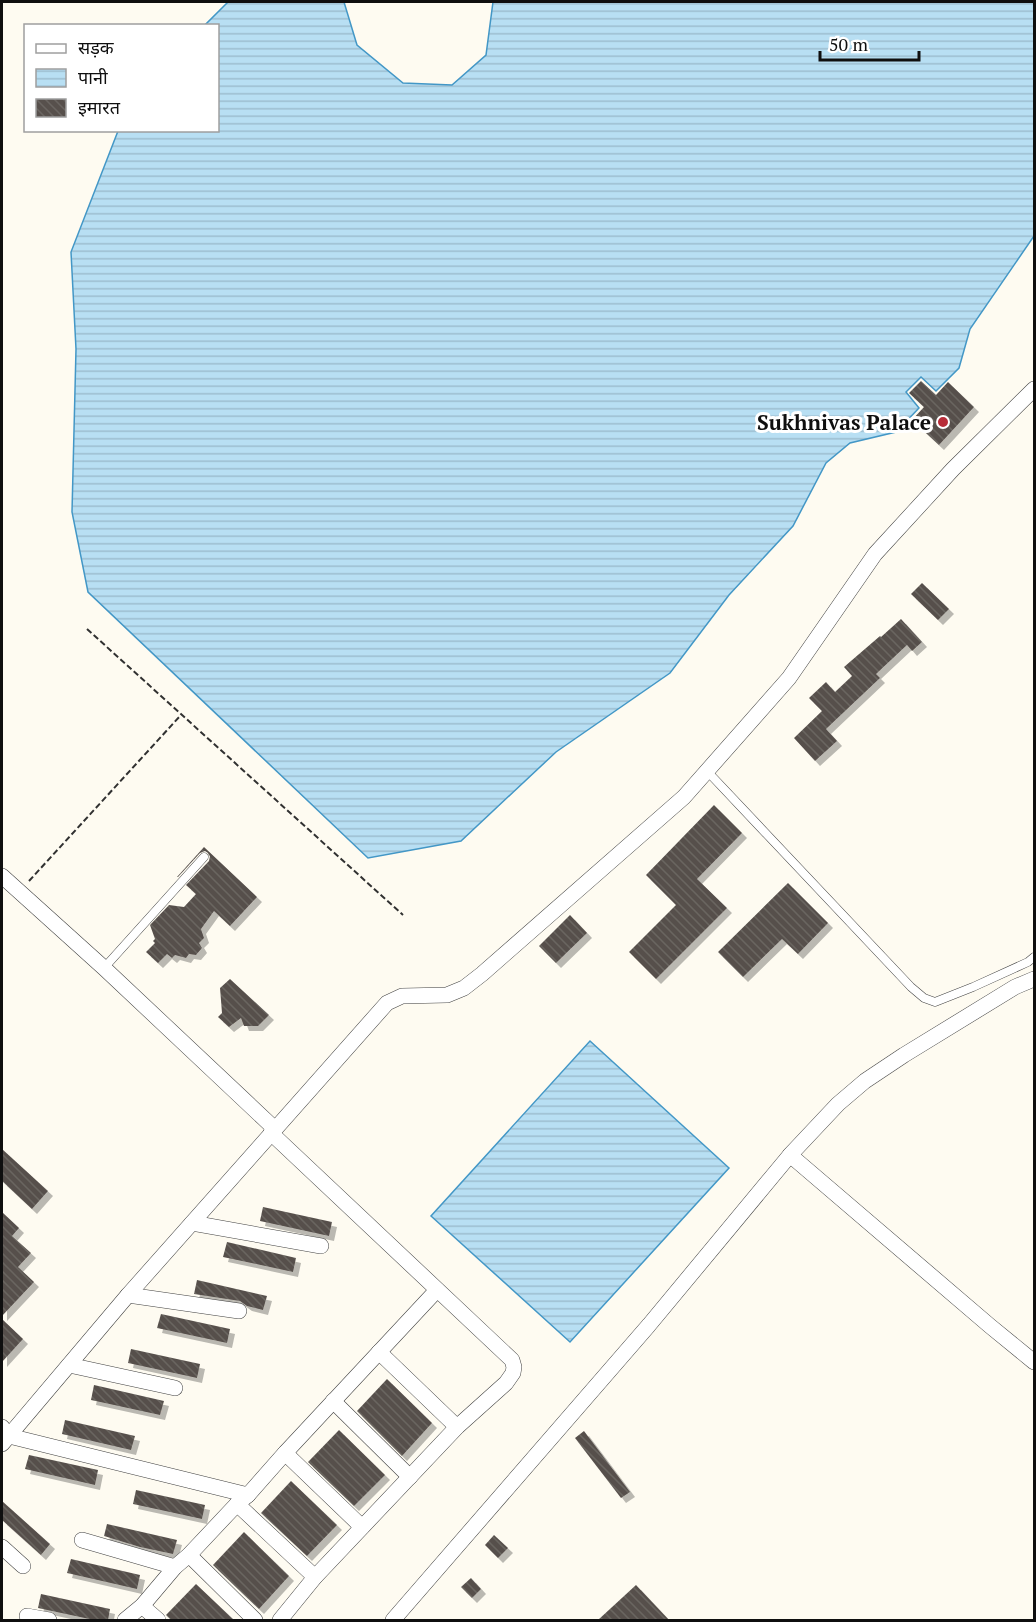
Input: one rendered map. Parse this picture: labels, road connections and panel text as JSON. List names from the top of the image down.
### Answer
{
  "places": ["Sukhnivas Palace"],
  "legend": ["सड़क", "पानी", "इमारत"],
  "scale_bar": "50 m"
}
